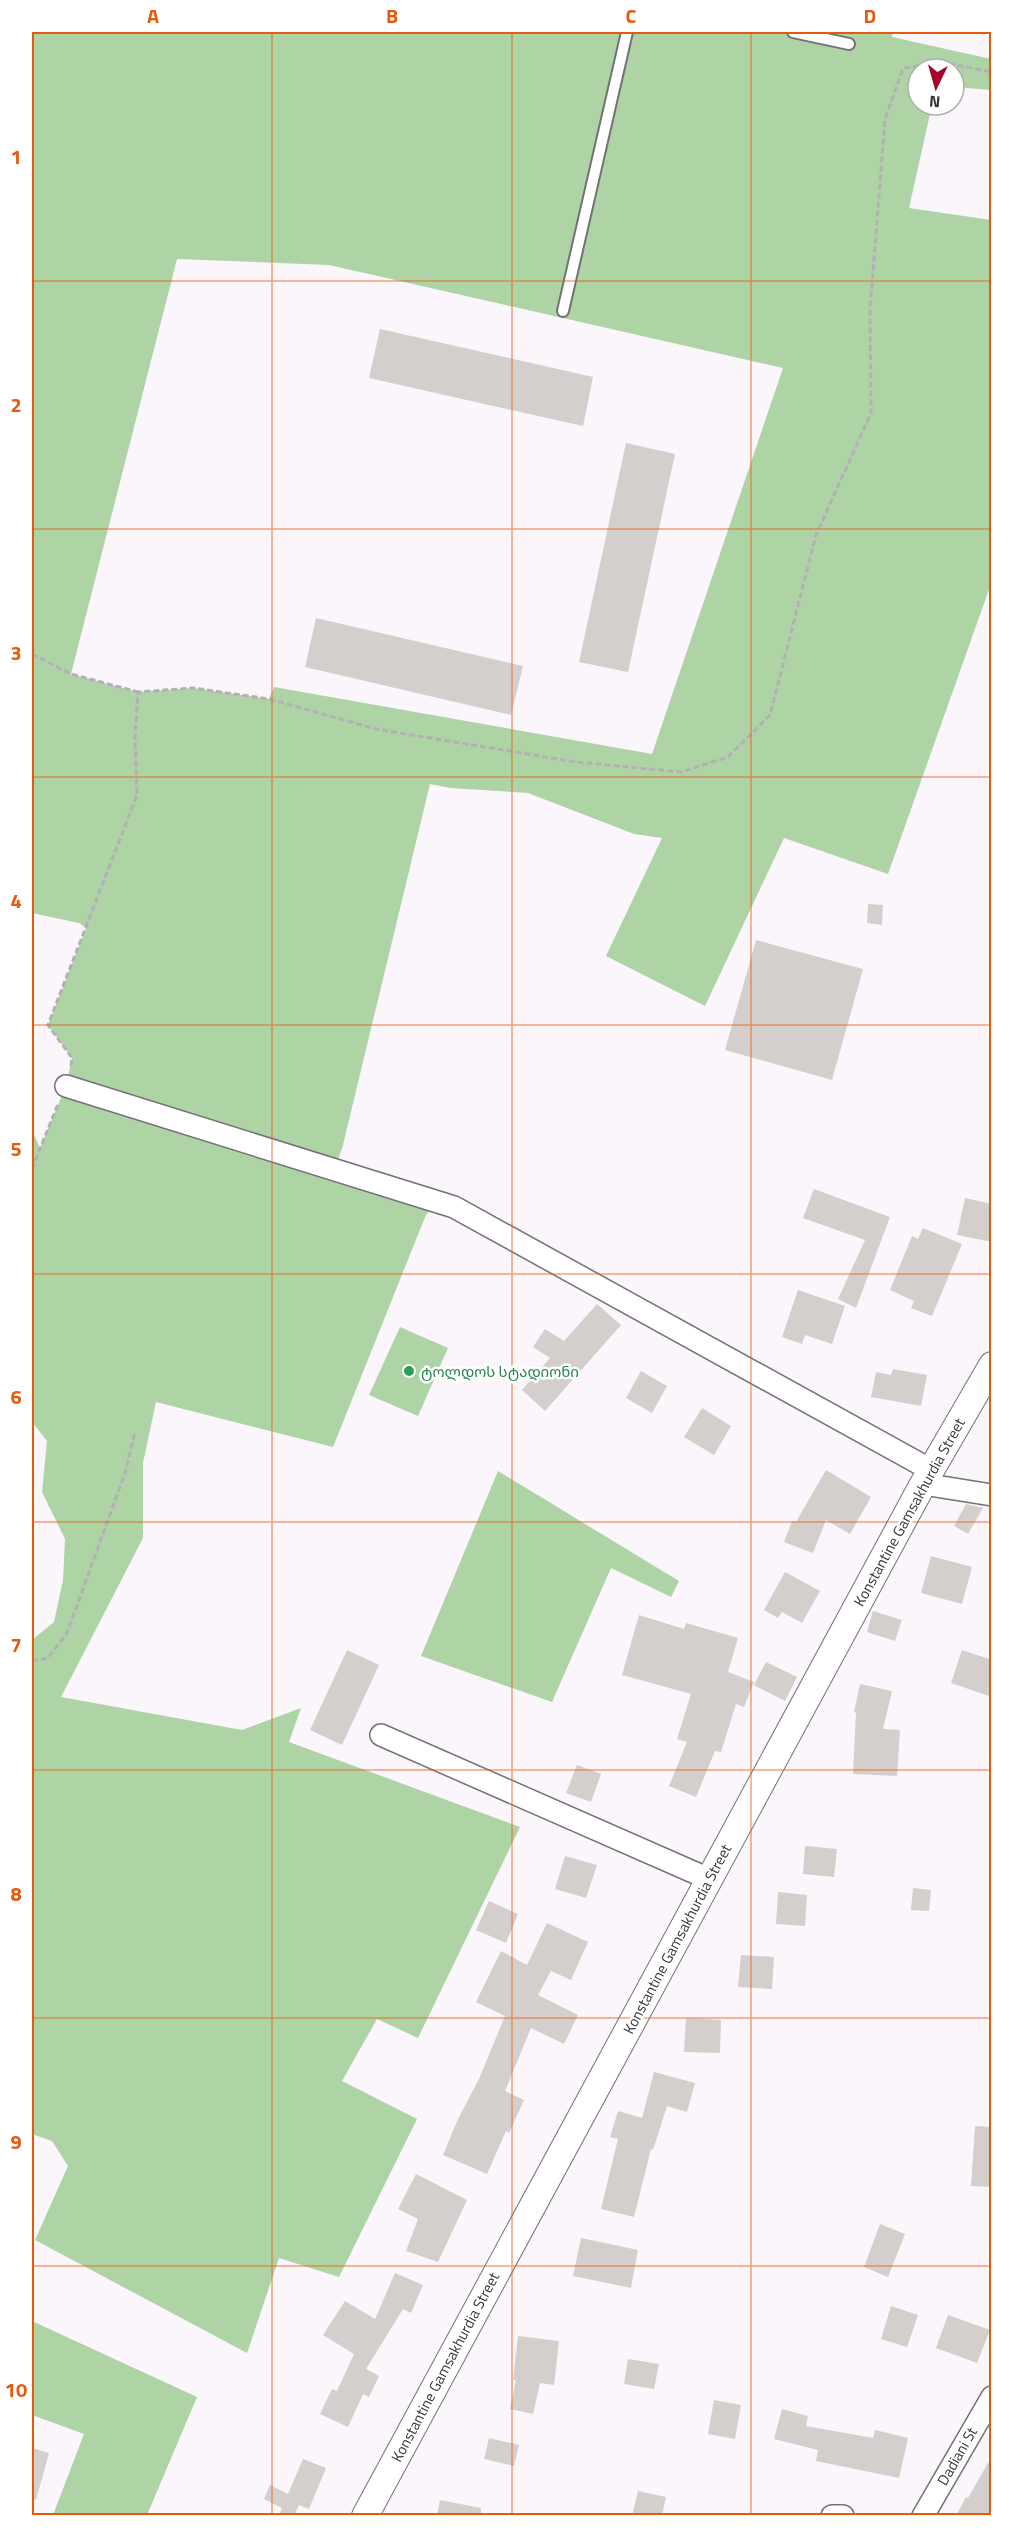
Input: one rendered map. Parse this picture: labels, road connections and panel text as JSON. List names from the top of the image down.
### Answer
{
  "streets": {
    "street": ["Konstantine Gamsakhurdia Street", "Dadiani St"]
  },
  "places": ["ტოლდოს სტადიონი"],
  "north": "bottom",
  "grid": {
    "columns": [
      "A",
      "B",
      "C",
      "D"
    ],
    "rows": [
      "1",
      "2",
      "3",
      "4",
      "5",
      "6",
      "7",
      "8",
      "9",
      "10"
    ]
  }
}
